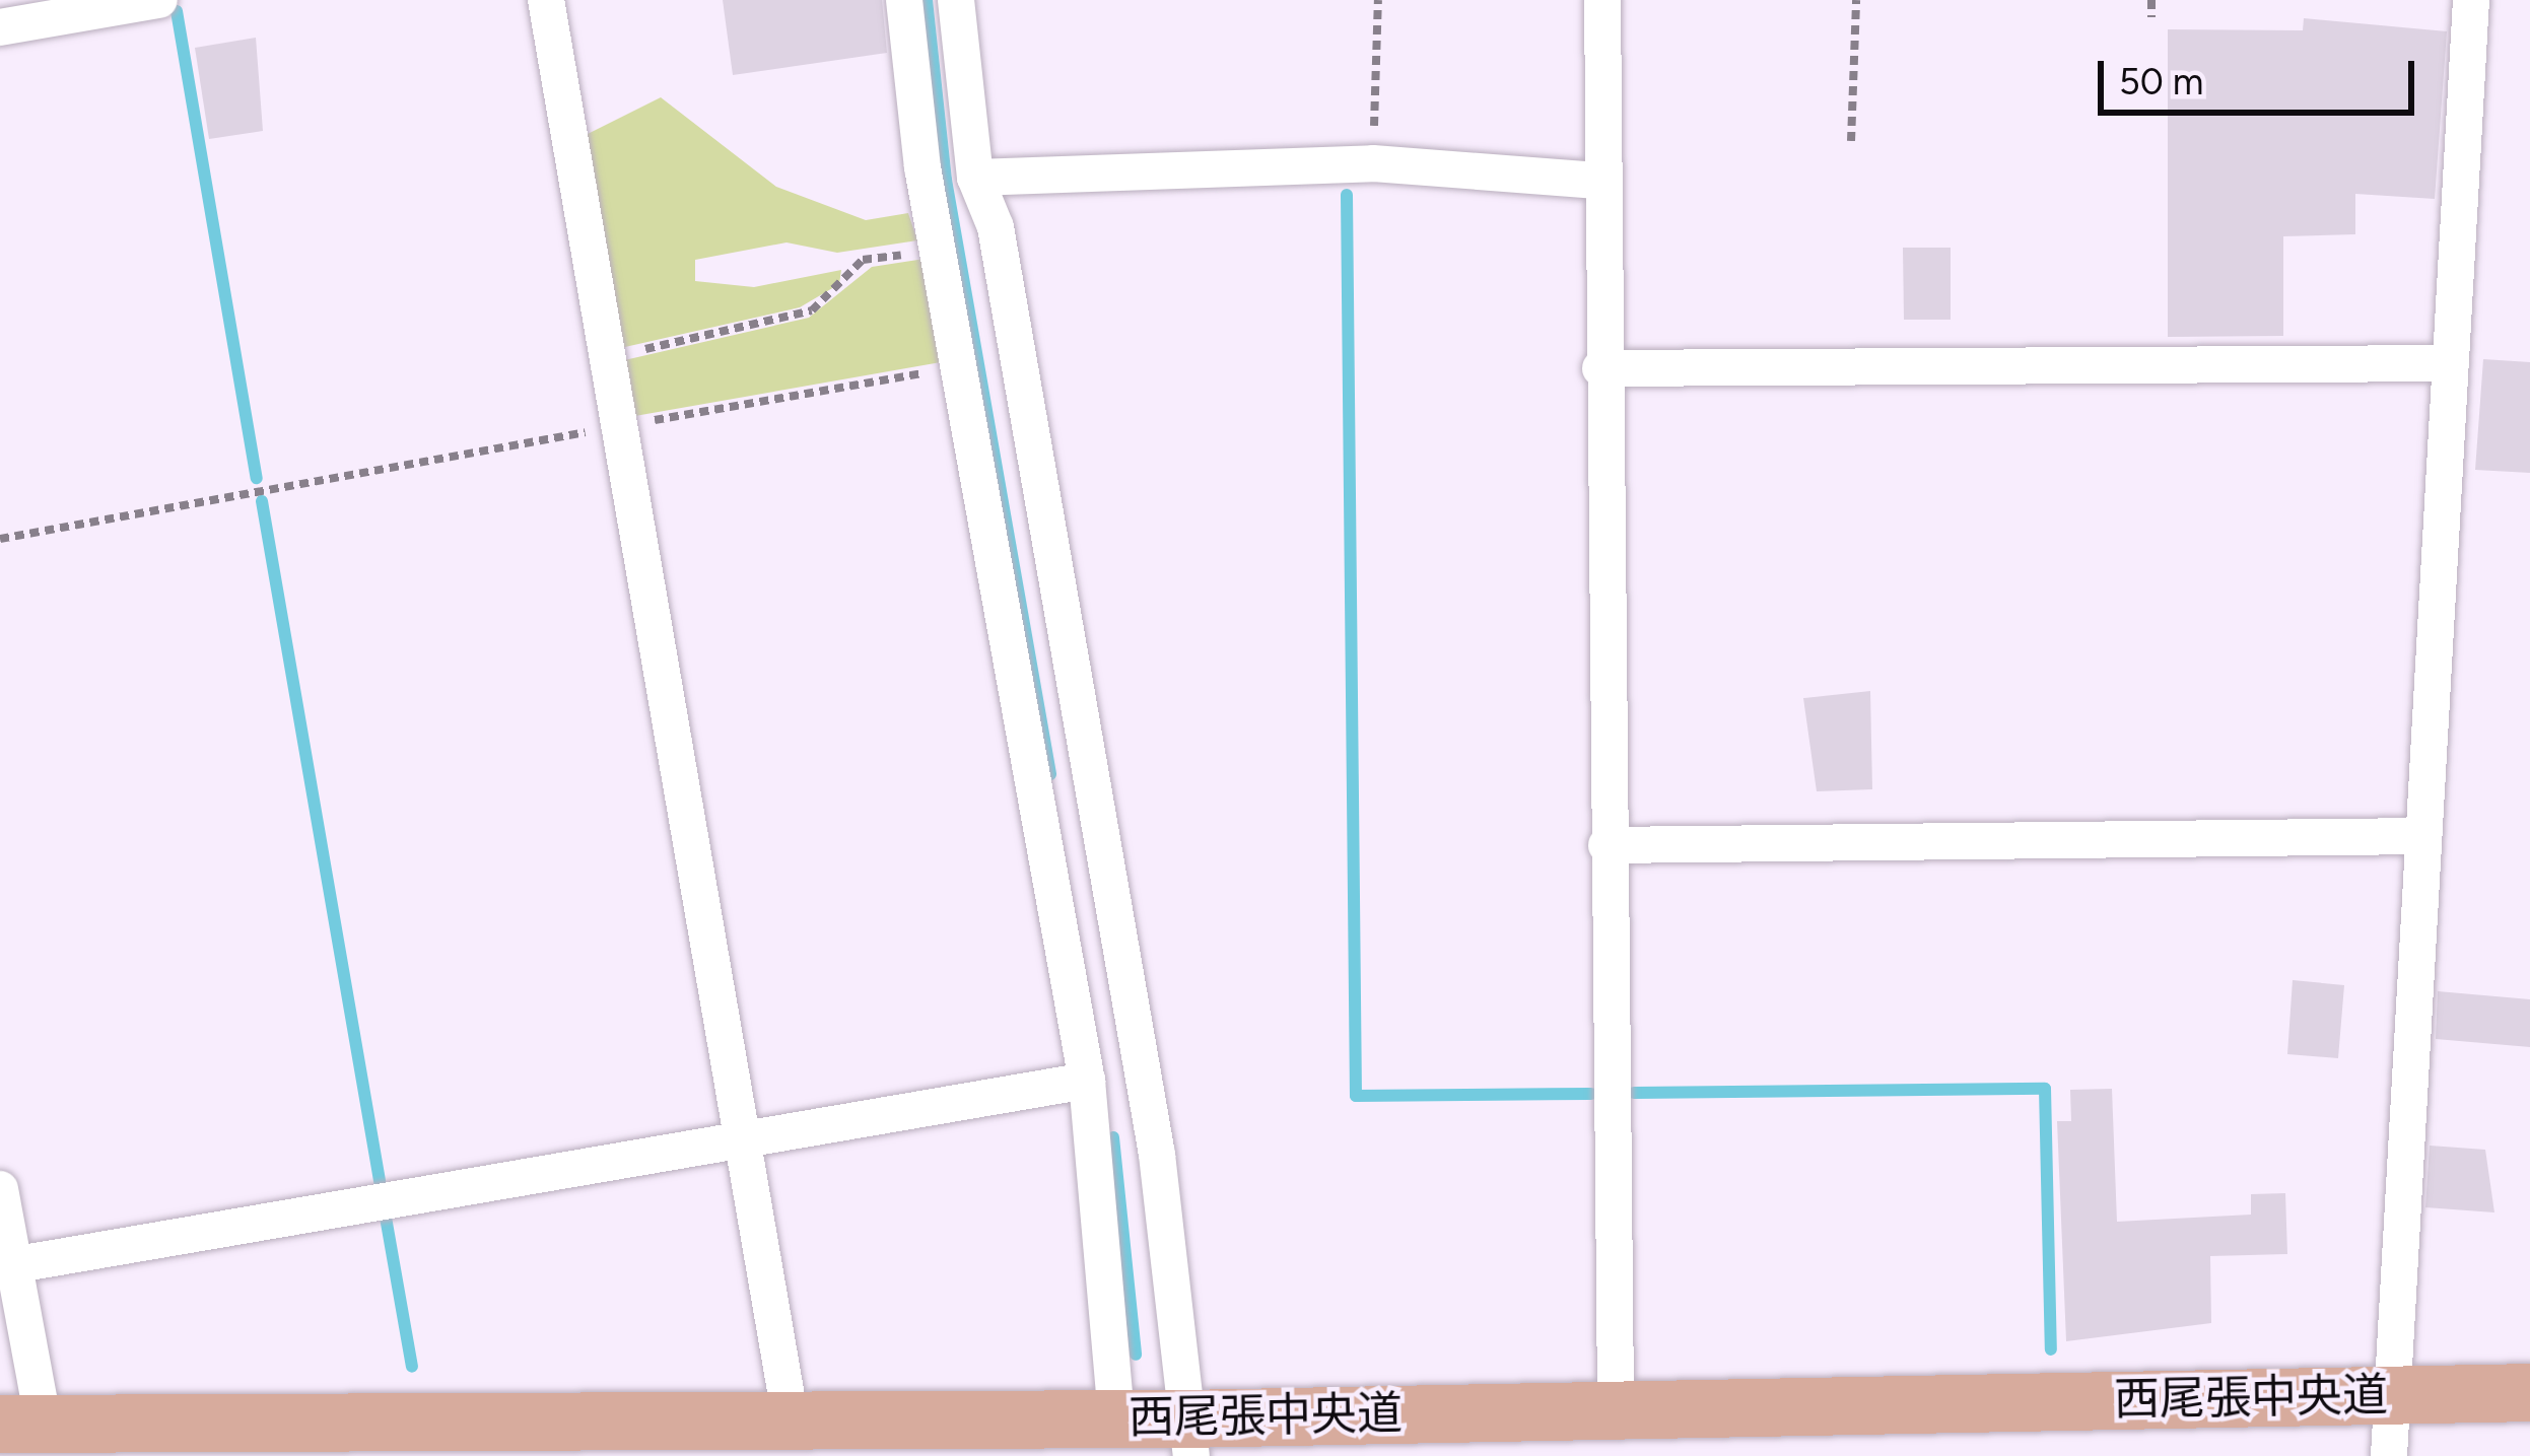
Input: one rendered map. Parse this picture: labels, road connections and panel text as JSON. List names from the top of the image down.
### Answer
{
  "streets": {
    "main road": ["西尾張中央道"]
  },
  "scale_bar": "50 m"
}
